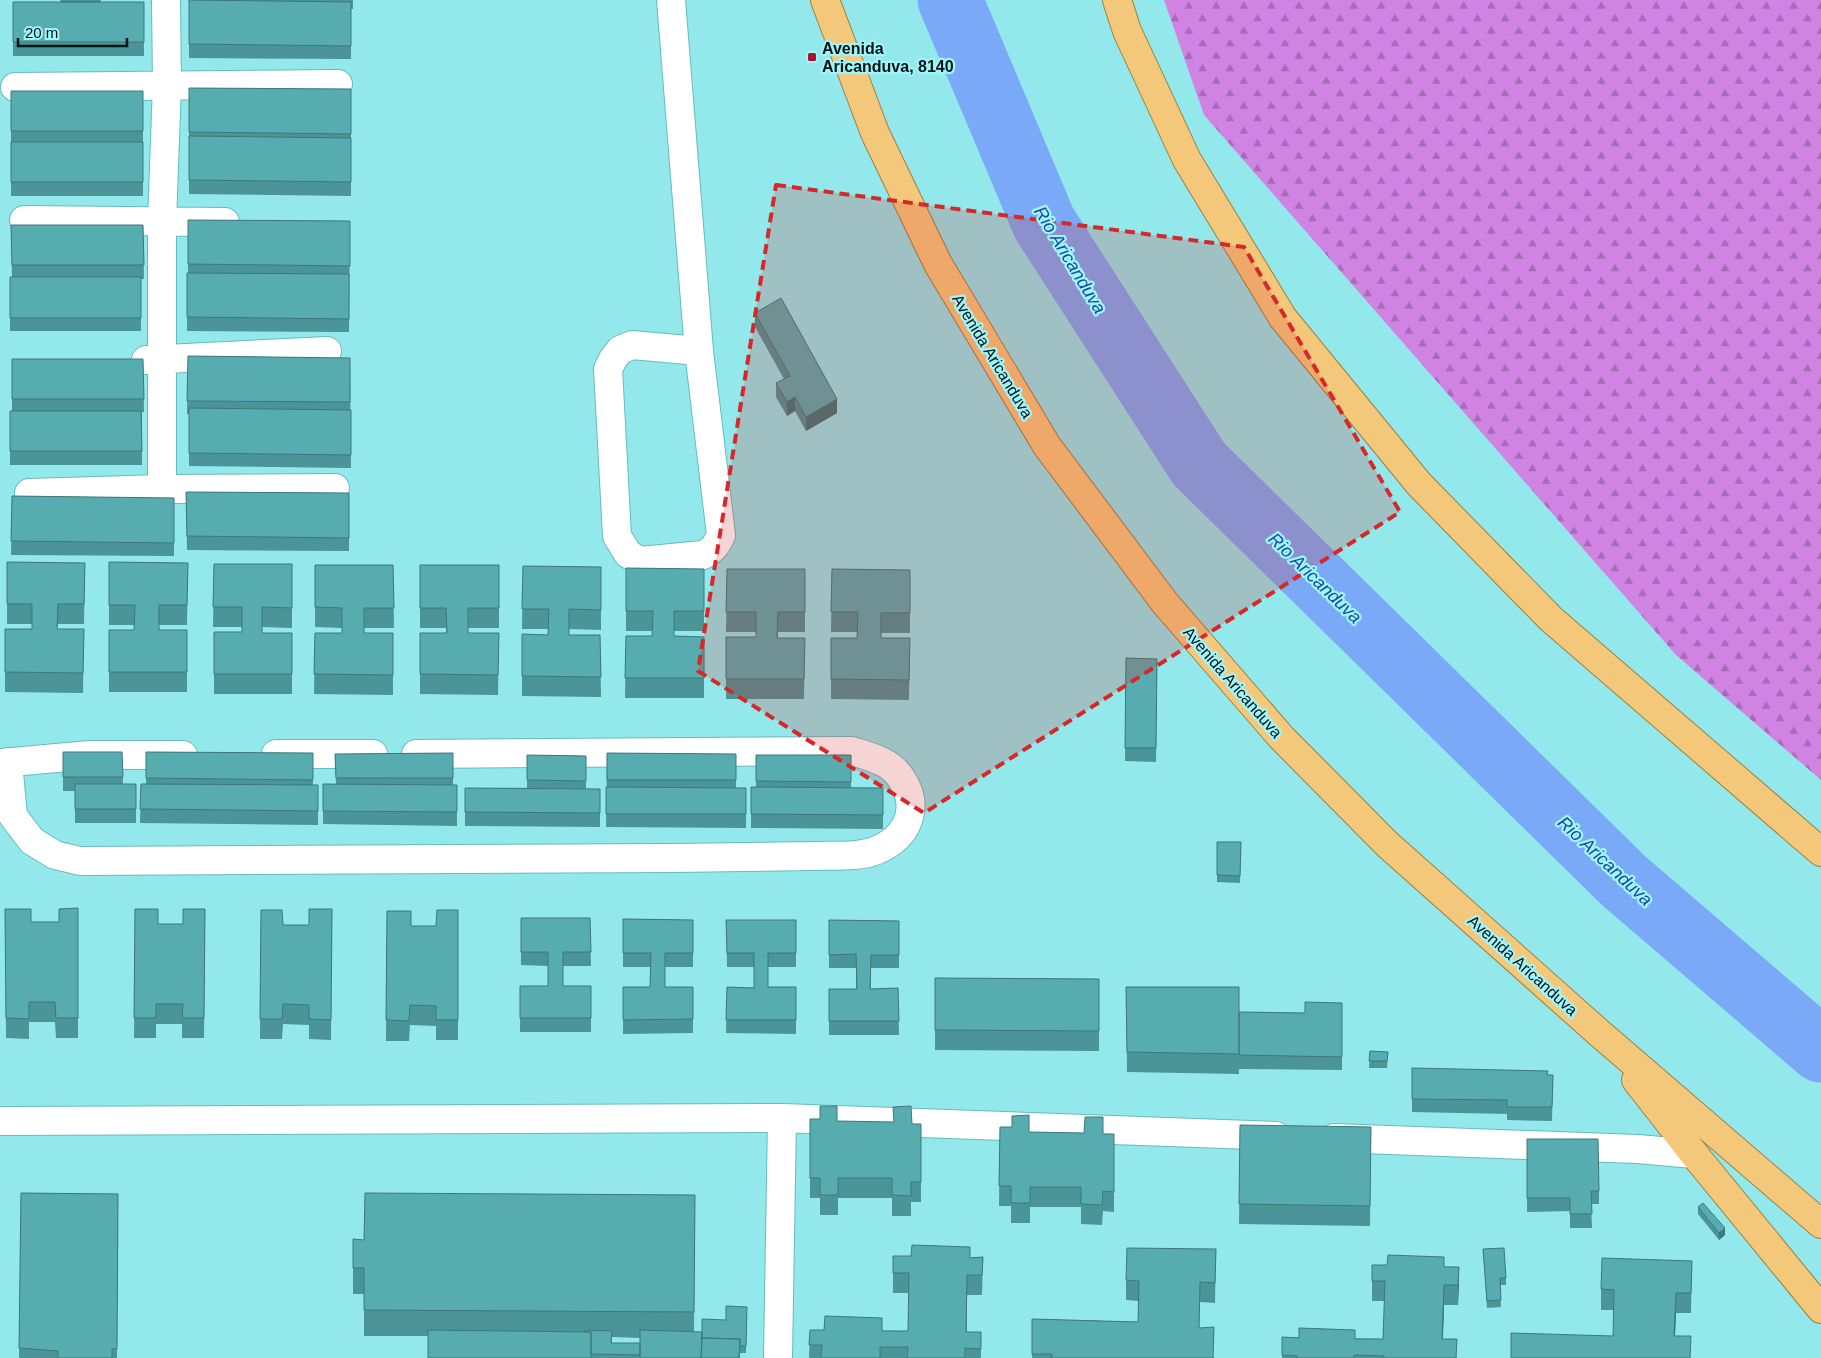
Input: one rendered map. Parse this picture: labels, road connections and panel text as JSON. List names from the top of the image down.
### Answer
{
  "streets": {
    "highway": ["Avenida Aricanduva"]
  },
  "water": ["Rio Aricanduva"],
  "places": {
    "transit": ["Avenida Aricanduva, 8140"]
  },
  "scale_bar": "20 m"
}
